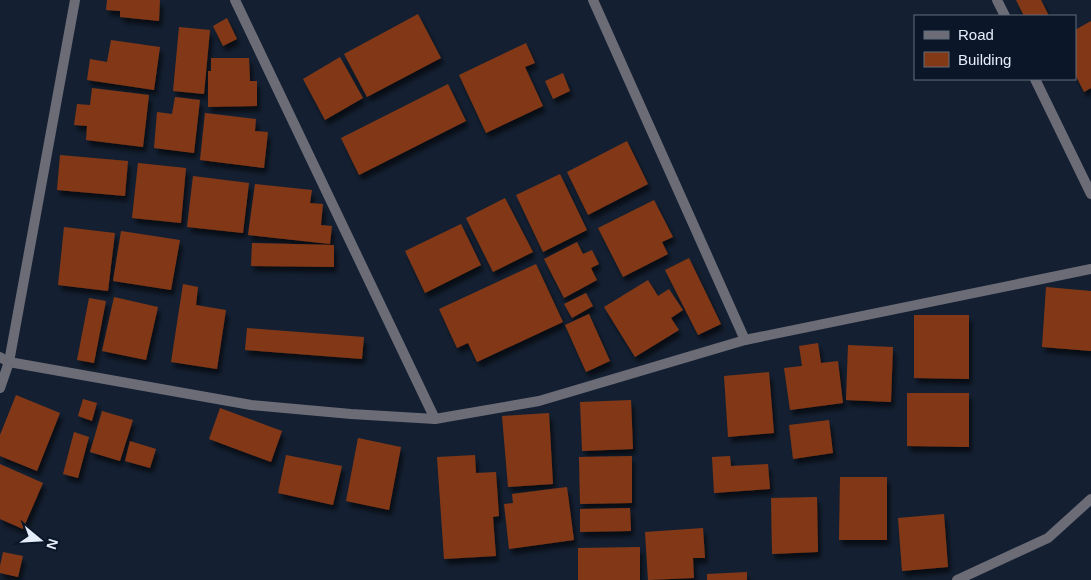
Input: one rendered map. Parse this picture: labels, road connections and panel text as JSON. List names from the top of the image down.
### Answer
{
  "legend": ["Road", "Building"],
  "north": "right"
}
